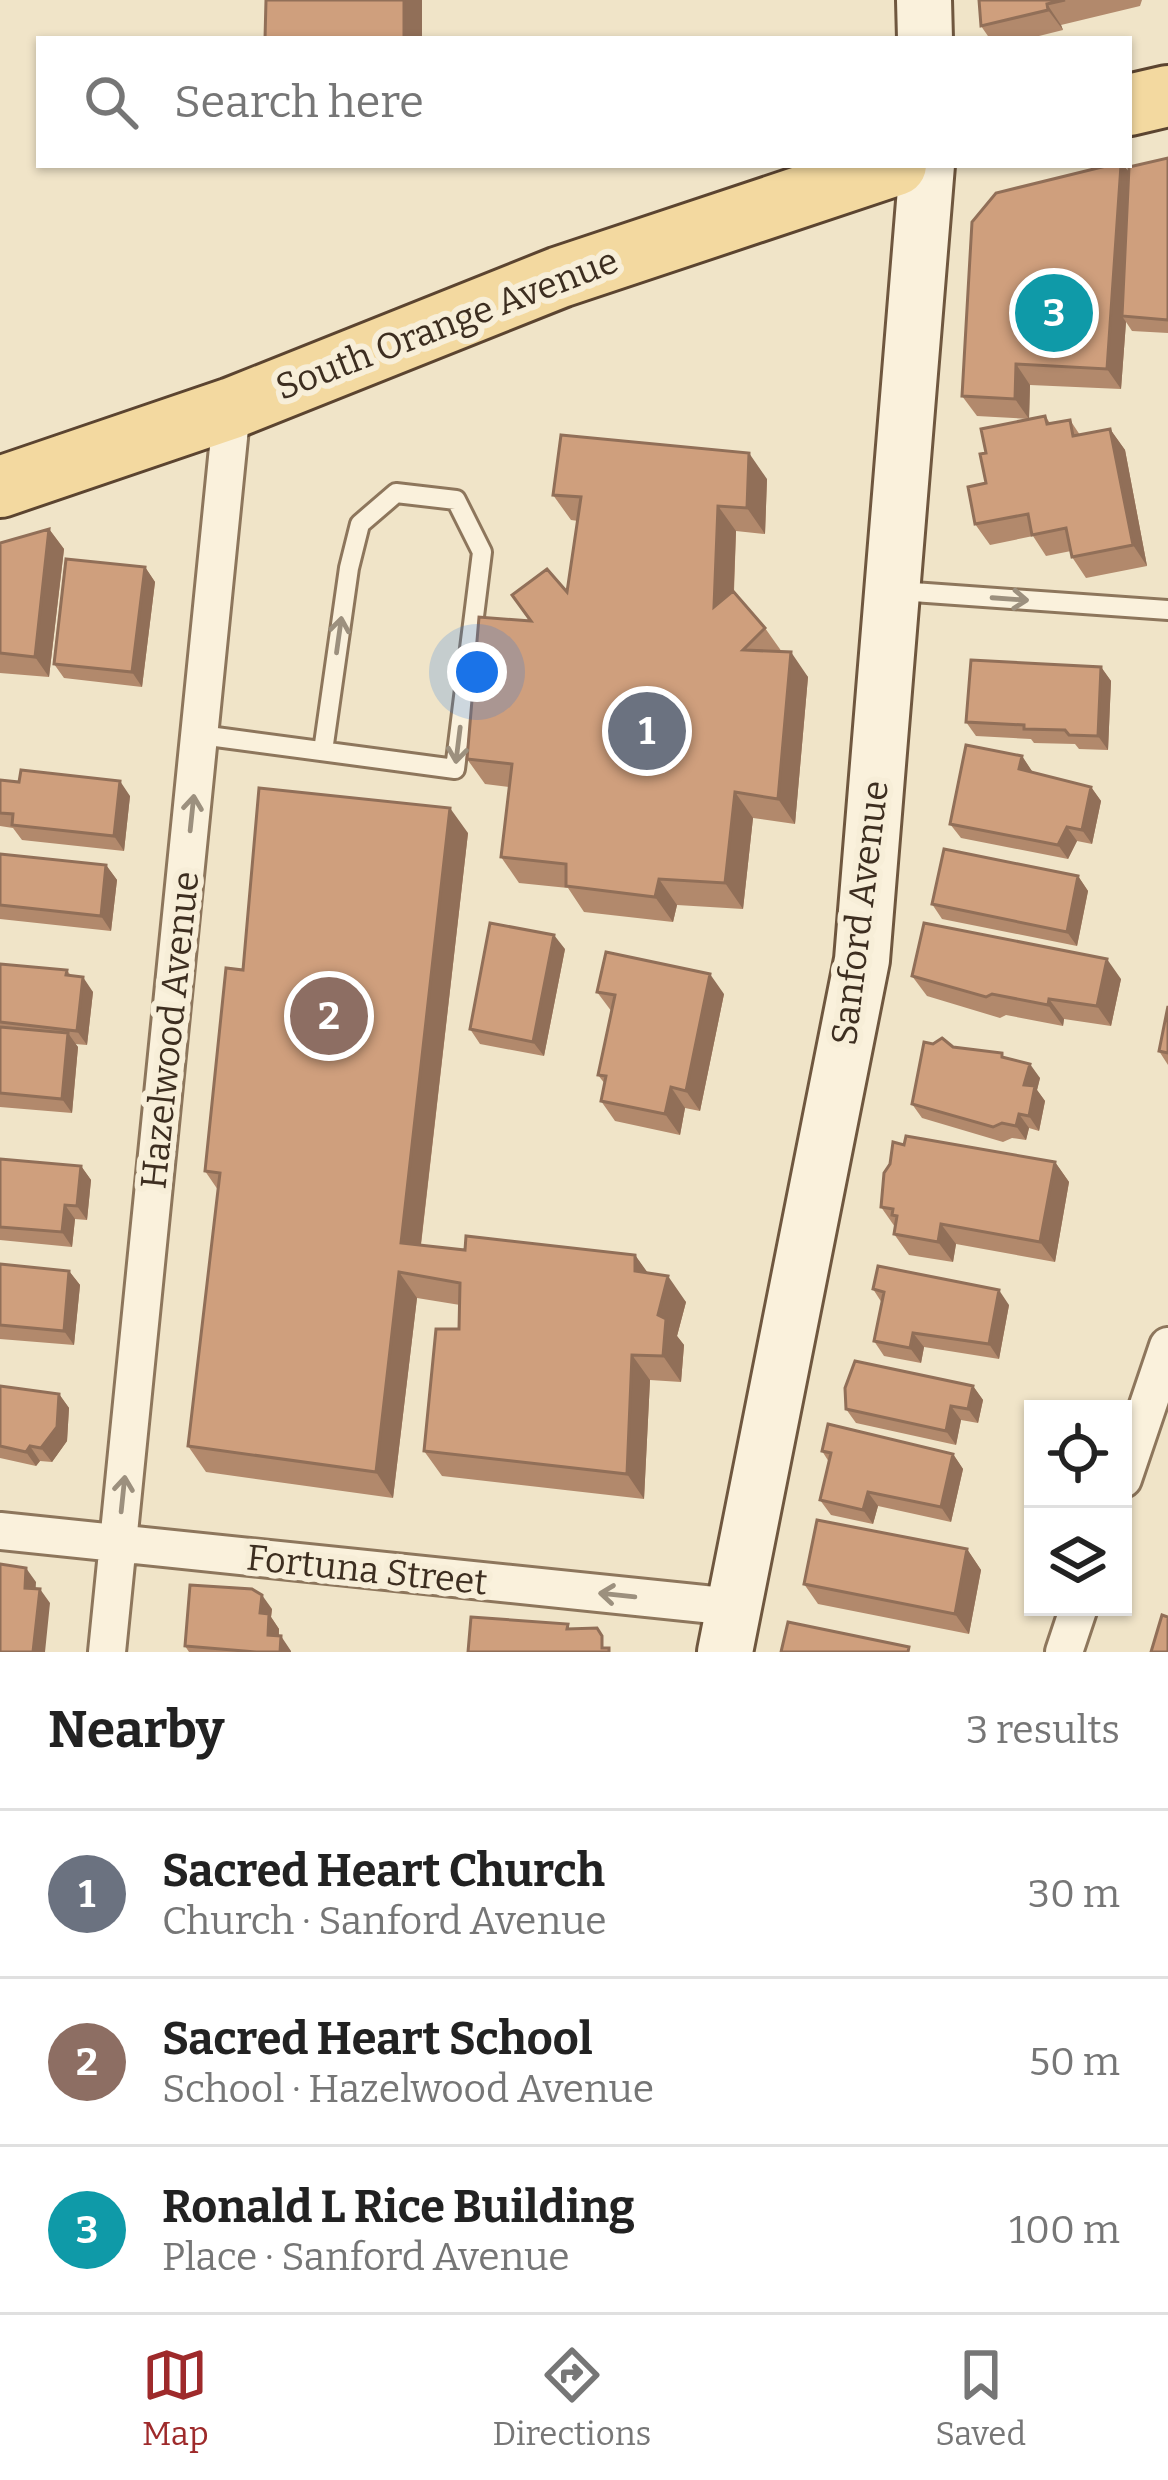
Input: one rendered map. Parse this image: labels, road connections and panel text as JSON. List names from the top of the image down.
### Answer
{
  "streets": {
    "main road": ["South Orange Avenue", "Sanford Avenue"],
    "street": ["Hazelwood Avenue", "Fortuna Street"]
  },
  "crossings": [
    ["South Orange Avenue", "Hazelwood Avenue"],
    ["Sanford Avenue", "Fortuna Street"],
    ["Hazelwood Avenue", "Fortuna Street"]
  ],
  "one_way": ["Hazelwood Avenue", "Fortuna Street"],
  "page": {
    "search": "Search here",
    "pins": ["3", "1", "2"],
    "heading": ["Nearby", "3 results"],
    "list": [
      {
        "mark": "1",
        "name": "Sacred Heart Church",
        "note": "Church · Sanford Avenue",
        "value": "30 m"
      },
      {
        "mark": "2",
        "name": "Sacred Heart School",
        "note": "School · Hazelwood Avenue",
        "value": "50 m"
      },
      {
        "mark": "3",
        "name": "Ronald L Rice Building",
        "note": "Place · Sanford Avenue",
        "value": "100 m"
      }
    ],
    "nav": ["Map", "Directions", "Saved"]
  }
}
